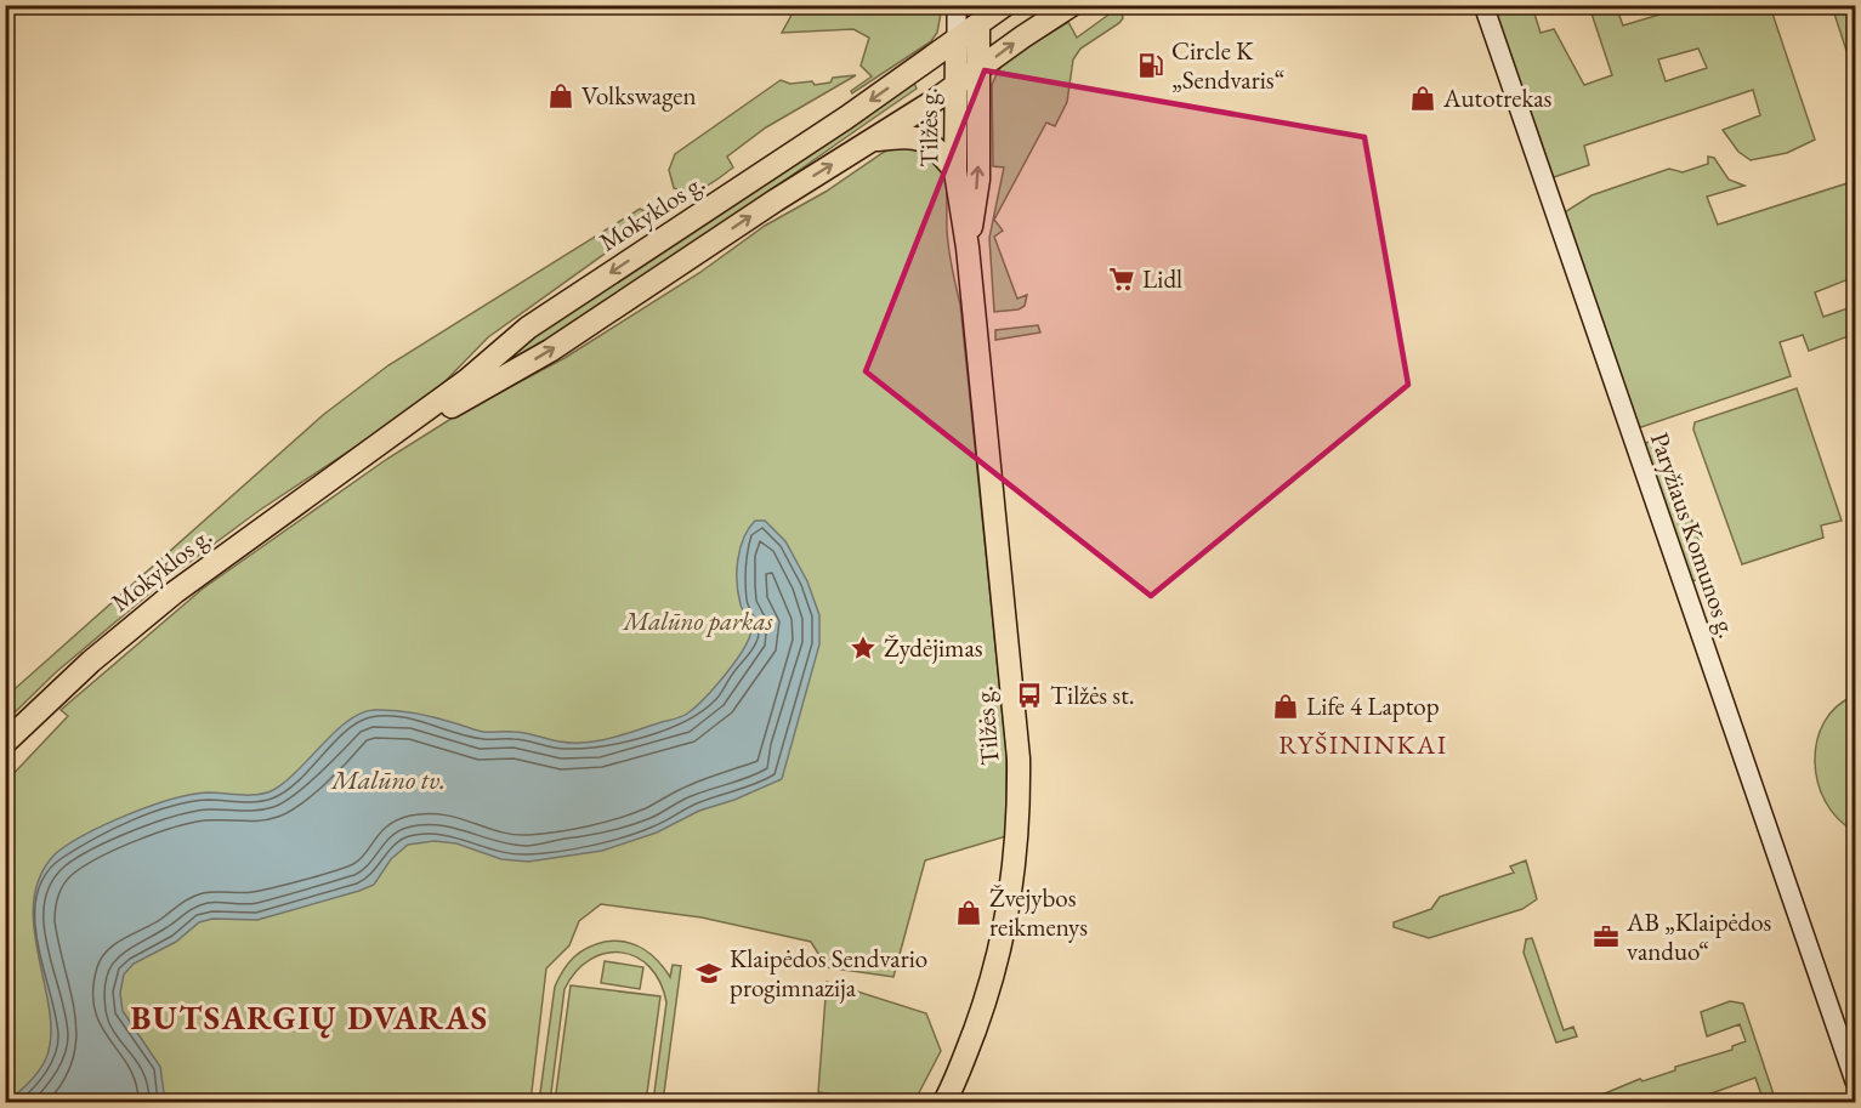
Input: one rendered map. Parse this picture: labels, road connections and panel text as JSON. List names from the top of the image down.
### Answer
{
  "streets": {
    "main road": ["Tilžės g.", "Mokyklos g."],
    "street": ["Paryžiaus Komunos g."]
  },
  "crossings": [
    ["Tilžės g.", "Mokyklos g."]
  ],
  "districts": ["RYŠININKAI", "BUTSARGIŲ DVARAS"],
  "water": ["Malūno tv."],
  "parks": ["Malūno parkas"],
  "places": {
    "fuel station": ["Circle K „Sendvaris“"],
    "shop": [
      "Volkswagen",
      "Autotrekas",
      "Life 4 Laptop",
      "Žvejybos reikmenys"
    ],
    "supermarket": ["Lidl"],
    "place": ["Žydėjimas"],
    "bus stop": ["Tilžės st."],
    "office": ["AB „Klaipėdos vanduo“"],
    "school or university": ["Klaipėdos Sendvario progimnazija"]
  }
}
